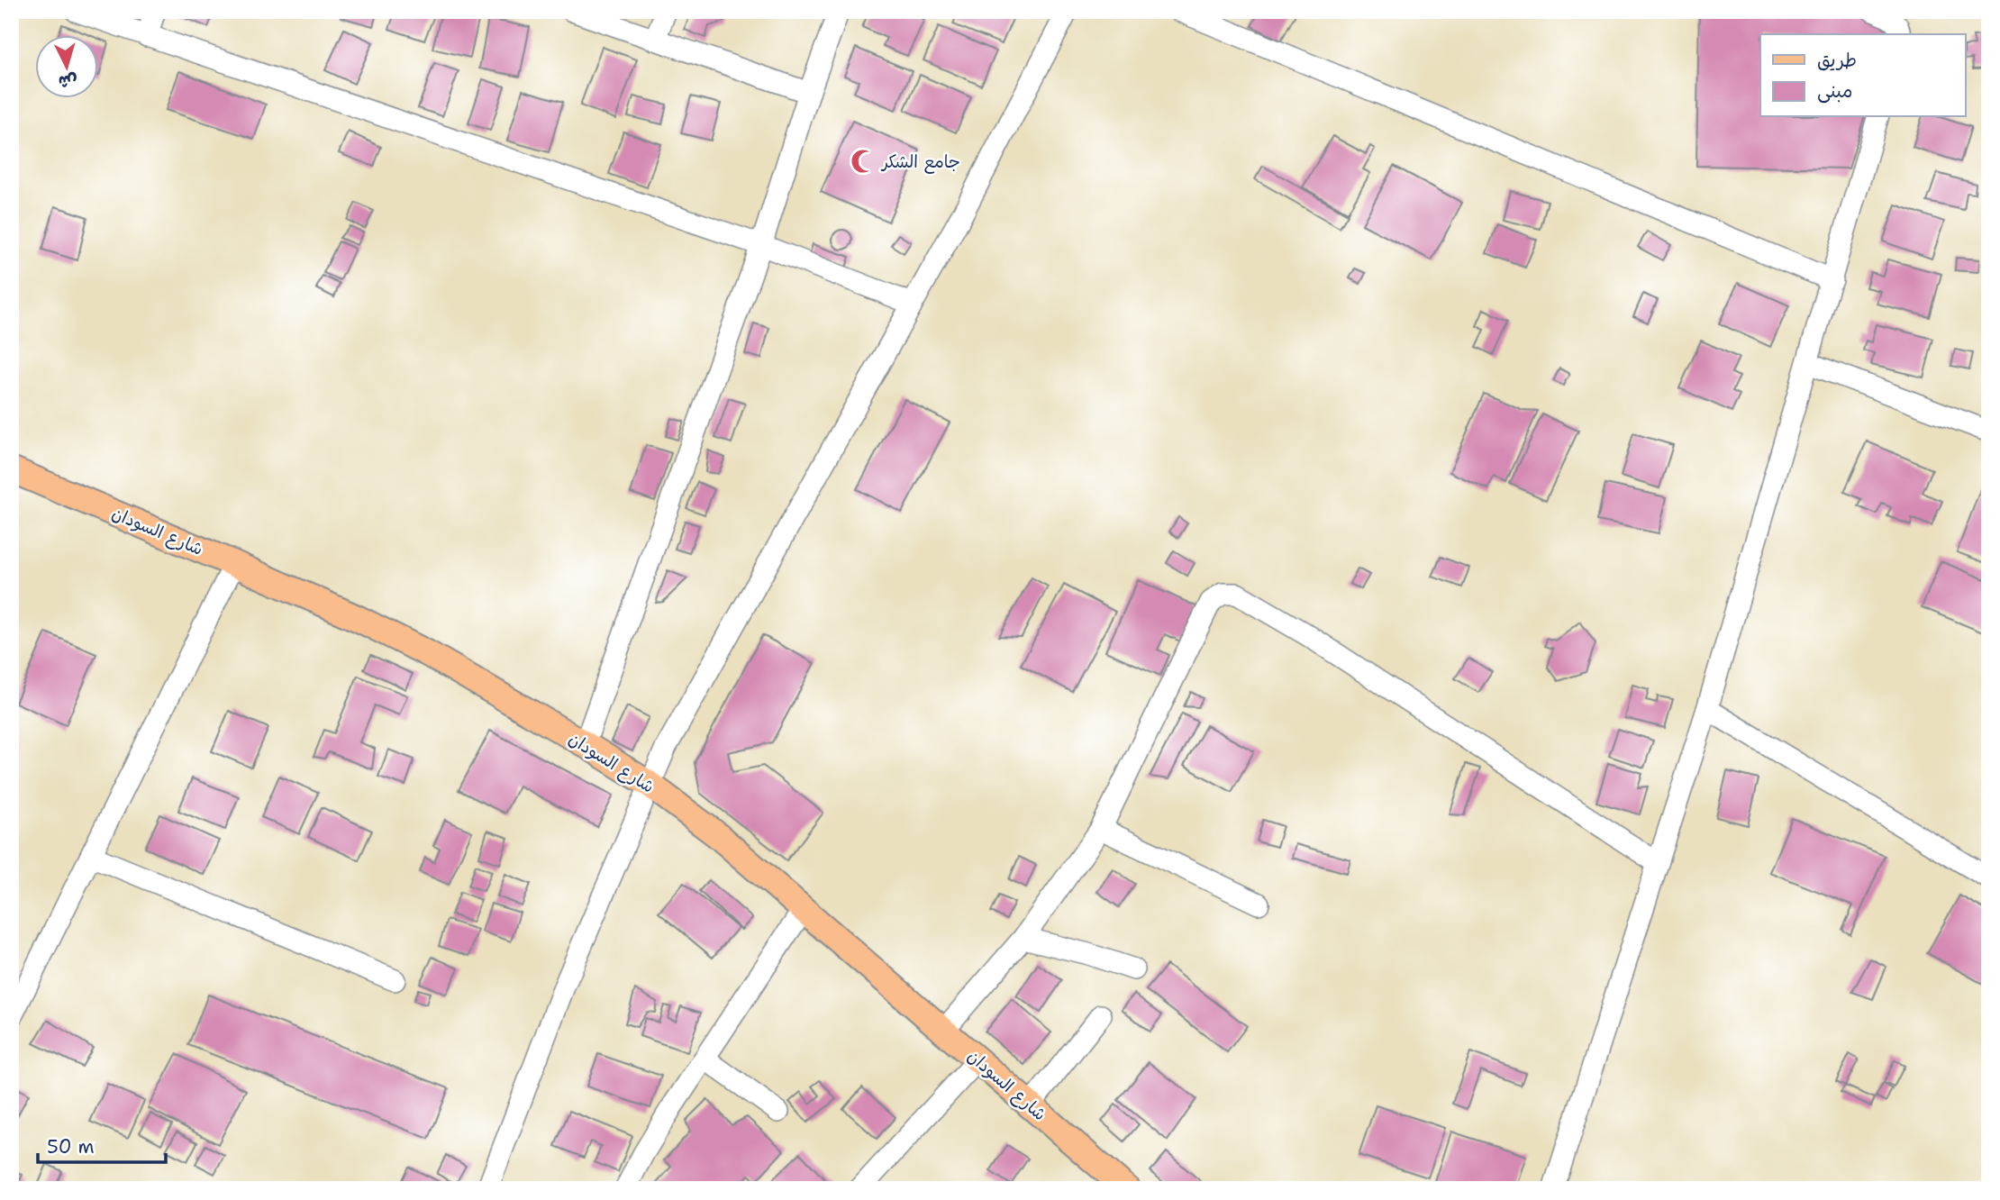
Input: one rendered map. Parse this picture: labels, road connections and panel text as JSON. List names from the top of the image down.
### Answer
{
  "streets": {
    "main road": ["شارع السودان"]
  },
  "places": {
    "mosque": ["جامع الشكر"]
  },
  "legend": ["طريق", "مبنى"],
  "scale_bar": "50 m",
  "north": "bottom"
}
